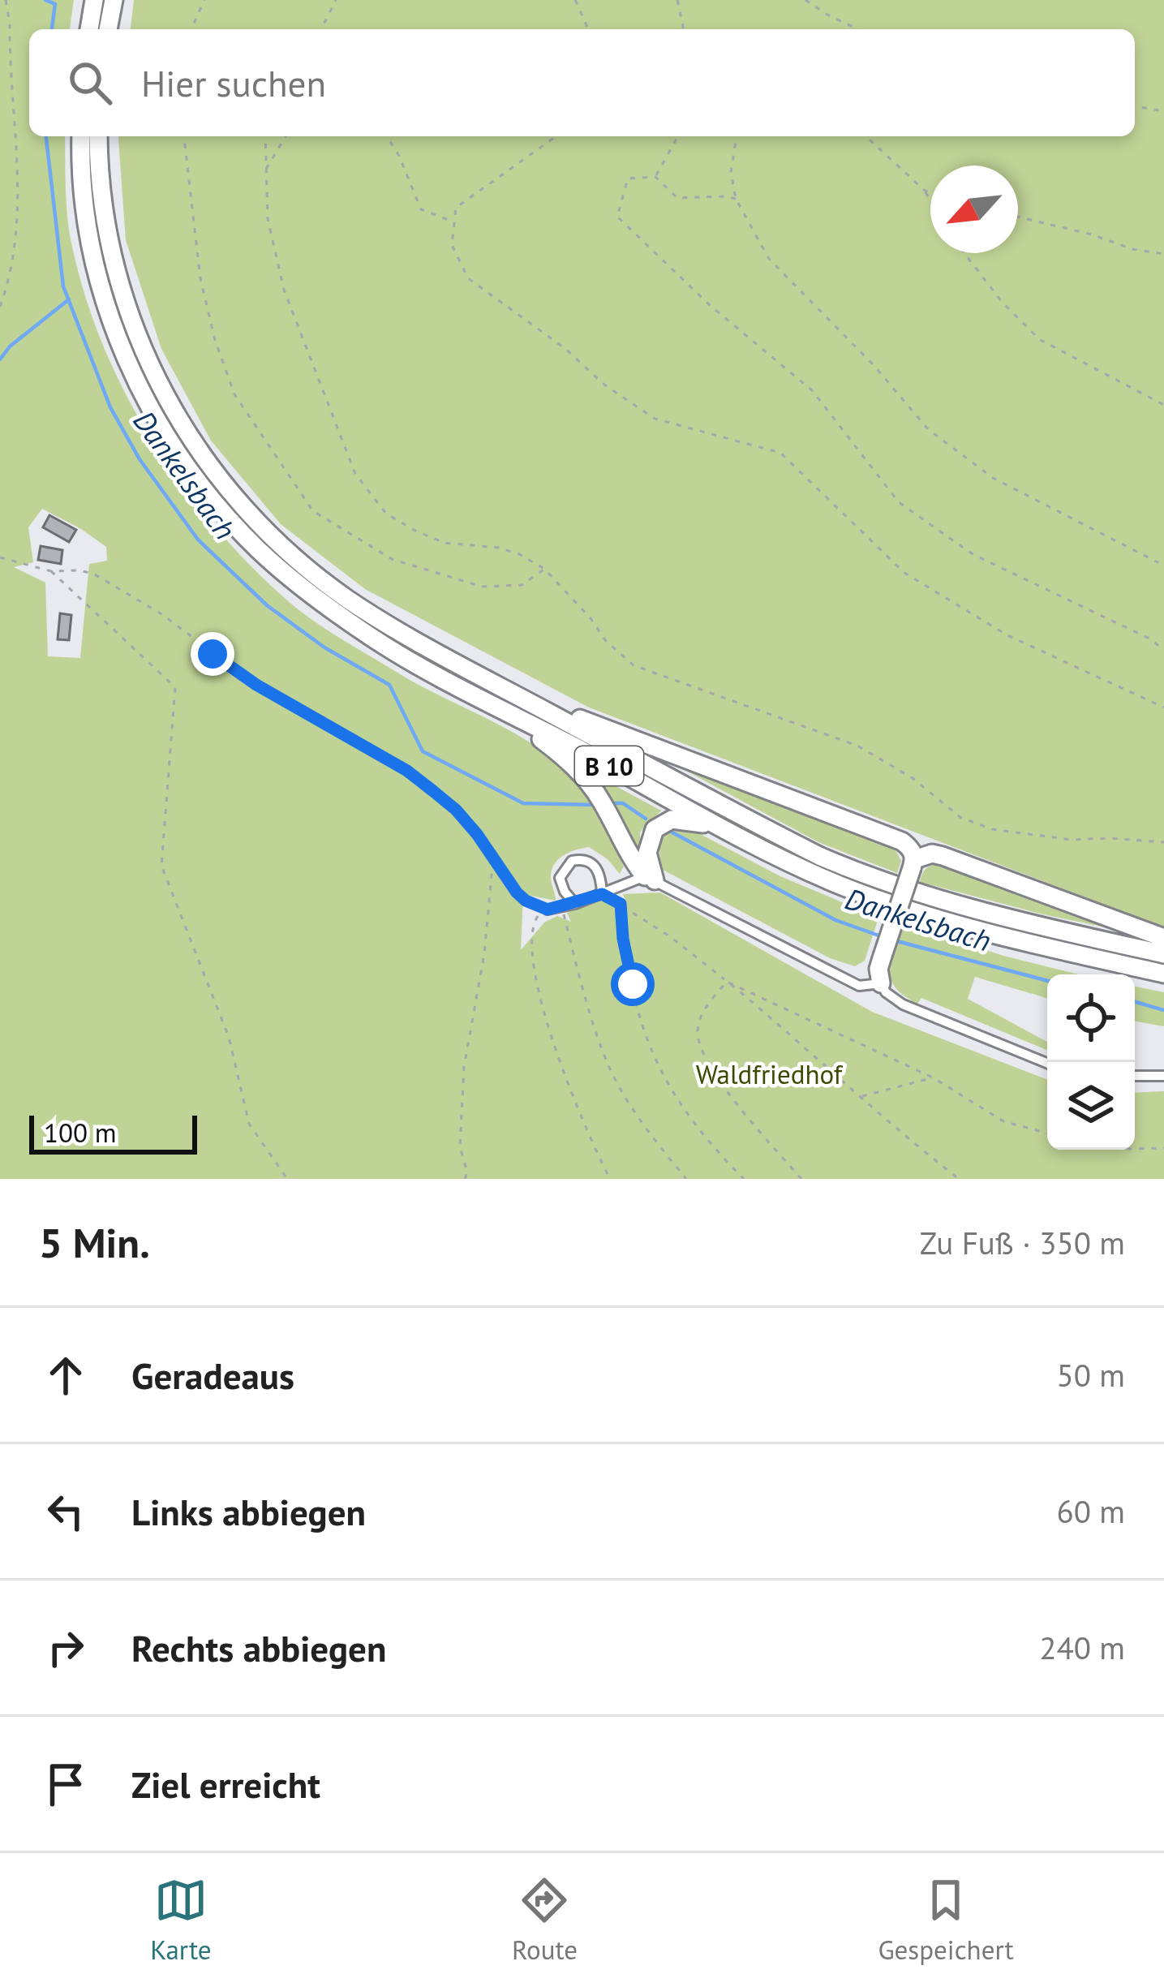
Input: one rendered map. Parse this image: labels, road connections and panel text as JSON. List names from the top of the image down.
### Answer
{
  "streets": {
    "highway": ["B 10"]
  },
  "water": ["Dankelsbach"],
  "parks": ["Waldfriedhof"],
  "scale_bar": "100 m",
  "north": "bottom left",
  "page": {
    "search": "Hier suchen",
    "scale": "100 m",
    "heading": ["5 Min.", "Zu Fuß · 350 m"],
    "list": [
      ["Geradeaus", "50 m"],
      ["Links abbiegen", "60 m"],
      ["Rechts abbiegen", "240 m"],
      "Ziel erreicht"
    ],
    "nav": ["Karte", "Route", "Gespeichert"]
  }
}
